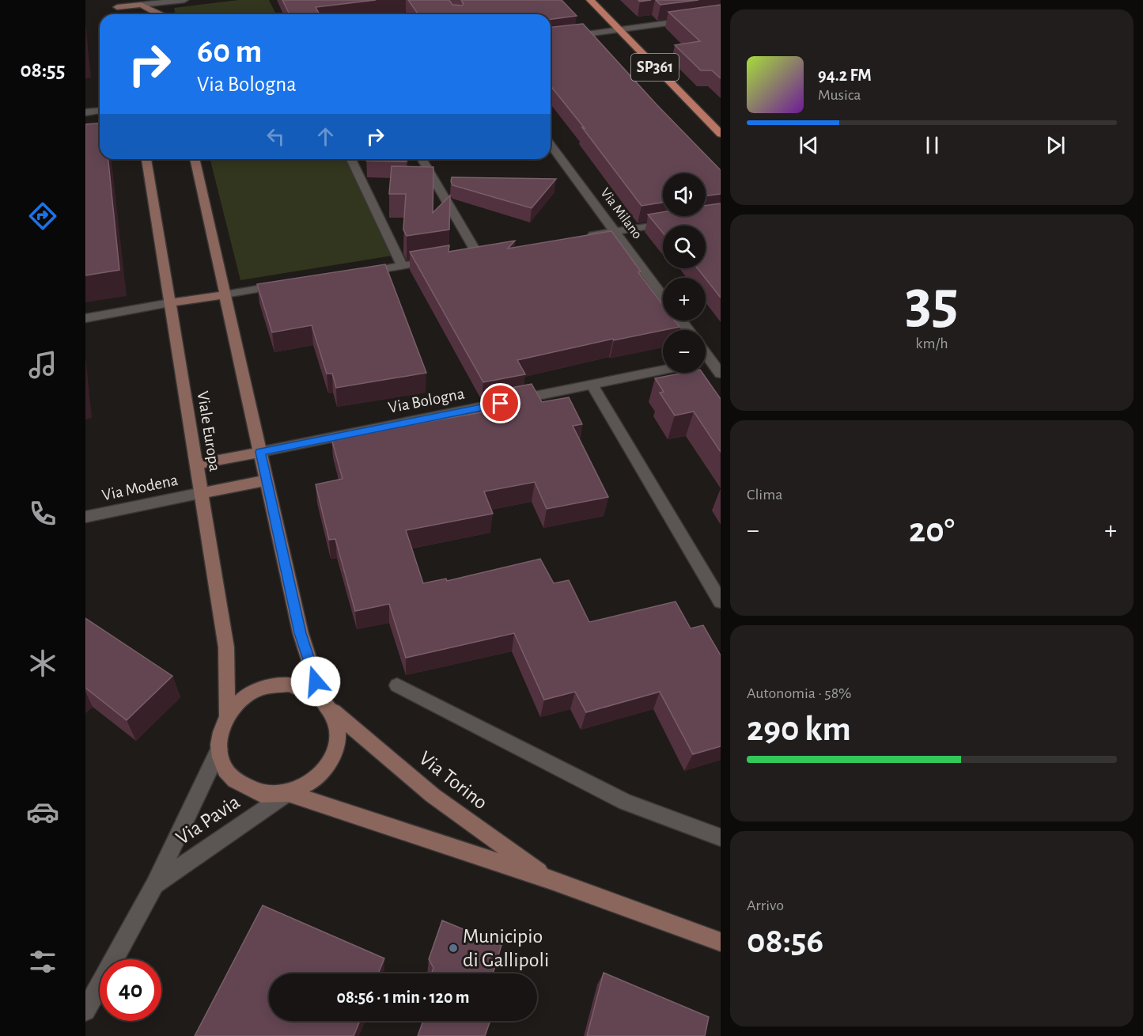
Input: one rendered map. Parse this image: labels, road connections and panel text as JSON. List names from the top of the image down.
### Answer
{
  "streets": {
    "main road": ["SP361"],
    "street": [
      "Via Milano",
      "Via Bologna",
      "Viale Europa",
      "Via Modena",
      "Via Torino",
      "Via Pavia"
    ]
  },
  "crossings": [
    ["Via Bologna", "Viale Europa"],
    ["Viale Europa", "Via Modena"],
    ["Viale Europa", "Via Torino"],
    ["Viale Europa", "Via Pavia"],
    ["Via Torino", "Via Pavia"]
  ],
  "places": ["Municipio di Gallipoli"],
  "page": {
    "tabs": "08:55",
    "turn": ["60 m", "Via Bologna"],
    "song": ["94.2 FM", "Musica"],
    "map_buttons": ["+", "−"],
    "tile": [
      ["35", "km/h"],
      "Clima",
      ["Autonomia · 58%", "290 km"],
      ["Arrivo", "08:56"]
    ],
    "heat": ["−", "20°", "+"],
    "limit": "40",
    "trip": "08:56 · 1 min · 120 m"
  }
}
